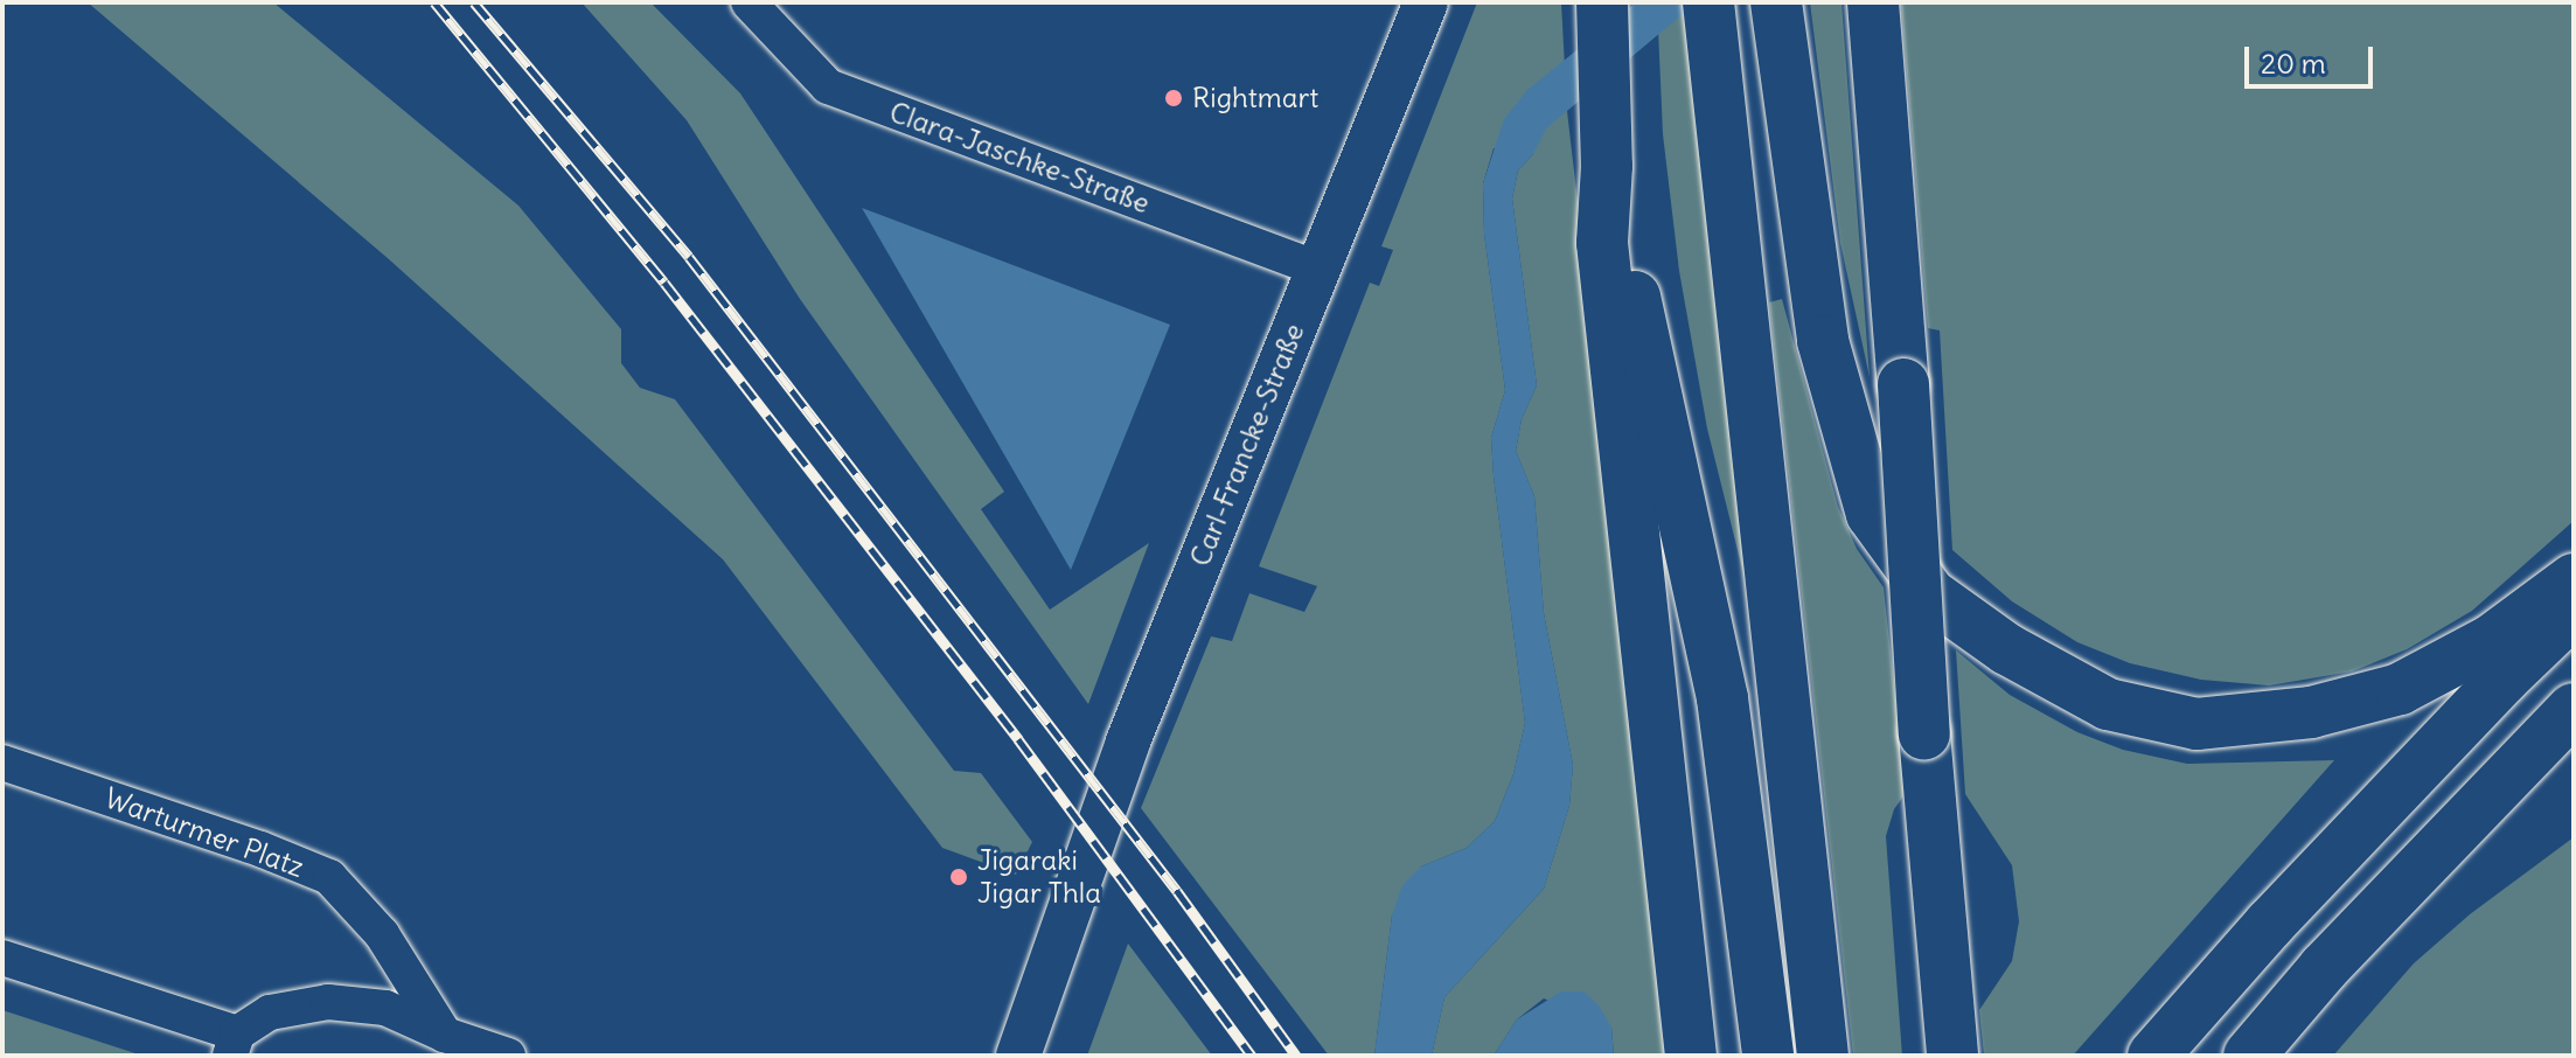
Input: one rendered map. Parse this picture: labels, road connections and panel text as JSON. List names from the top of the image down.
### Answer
{
  "streets": {
    "street": ["Clara-Jaschke-Straße", "Carl-Francke-Straße", "Warturmer Platz"]
  },
  "crossings": [
    ["Clara-Jaschke-Straße", "Carl-Francke-Straße"]
  ],
  "places": ["Rightmart", "Jigaraki Jigar Thla"],
  "scale_bar": "20 m"
}
